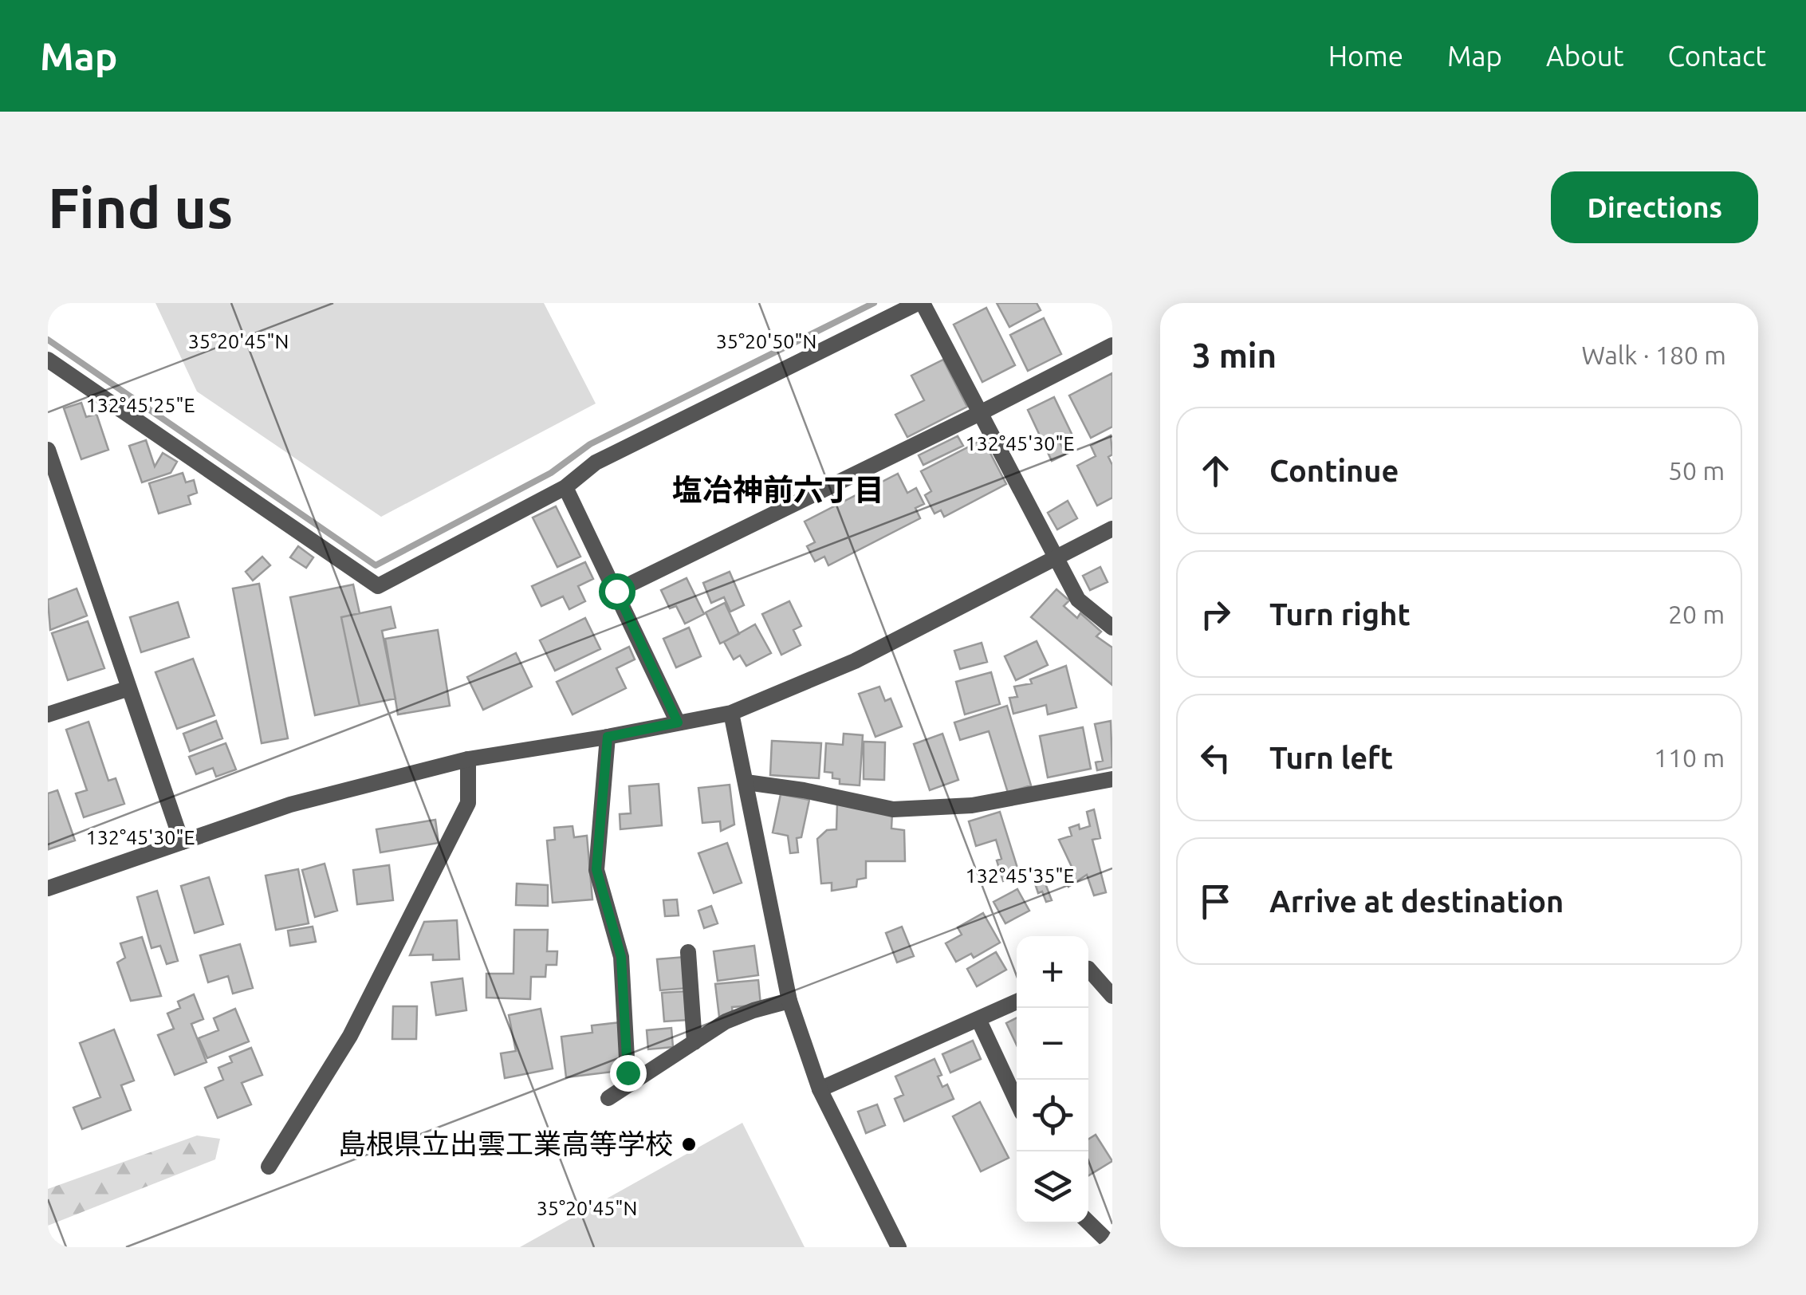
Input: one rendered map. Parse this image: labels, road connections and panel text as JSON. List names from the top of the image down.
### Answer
{
  "districts": ["塩冶神前六丁目"],
  "places": ["島根県立出雲工業高等学校"],
  "page": {
    "header": "Map",
    "nav": [
      "Home",
      "Map",
      "About",
      "Contact"
    ],
    "buttons": "Directions",
    "title": "Find us",
    "heading": ["3 min", "Walk · 180 m"],
    "list": [
      ["Continue", "50 m"],
      ["Turn right", "20 m"],
      ["Turn left", "110 m"],
      "Arrive at destination"
    ],
    "map_buttons": ["+", "−"]
  },
  "coordinates": [
    "35°20'45\"N",
    "35°20'50\"N",
    "132°45'25\"E",
    "132°45'30\"E",
    "132°45'35\"E"
  ]
}
